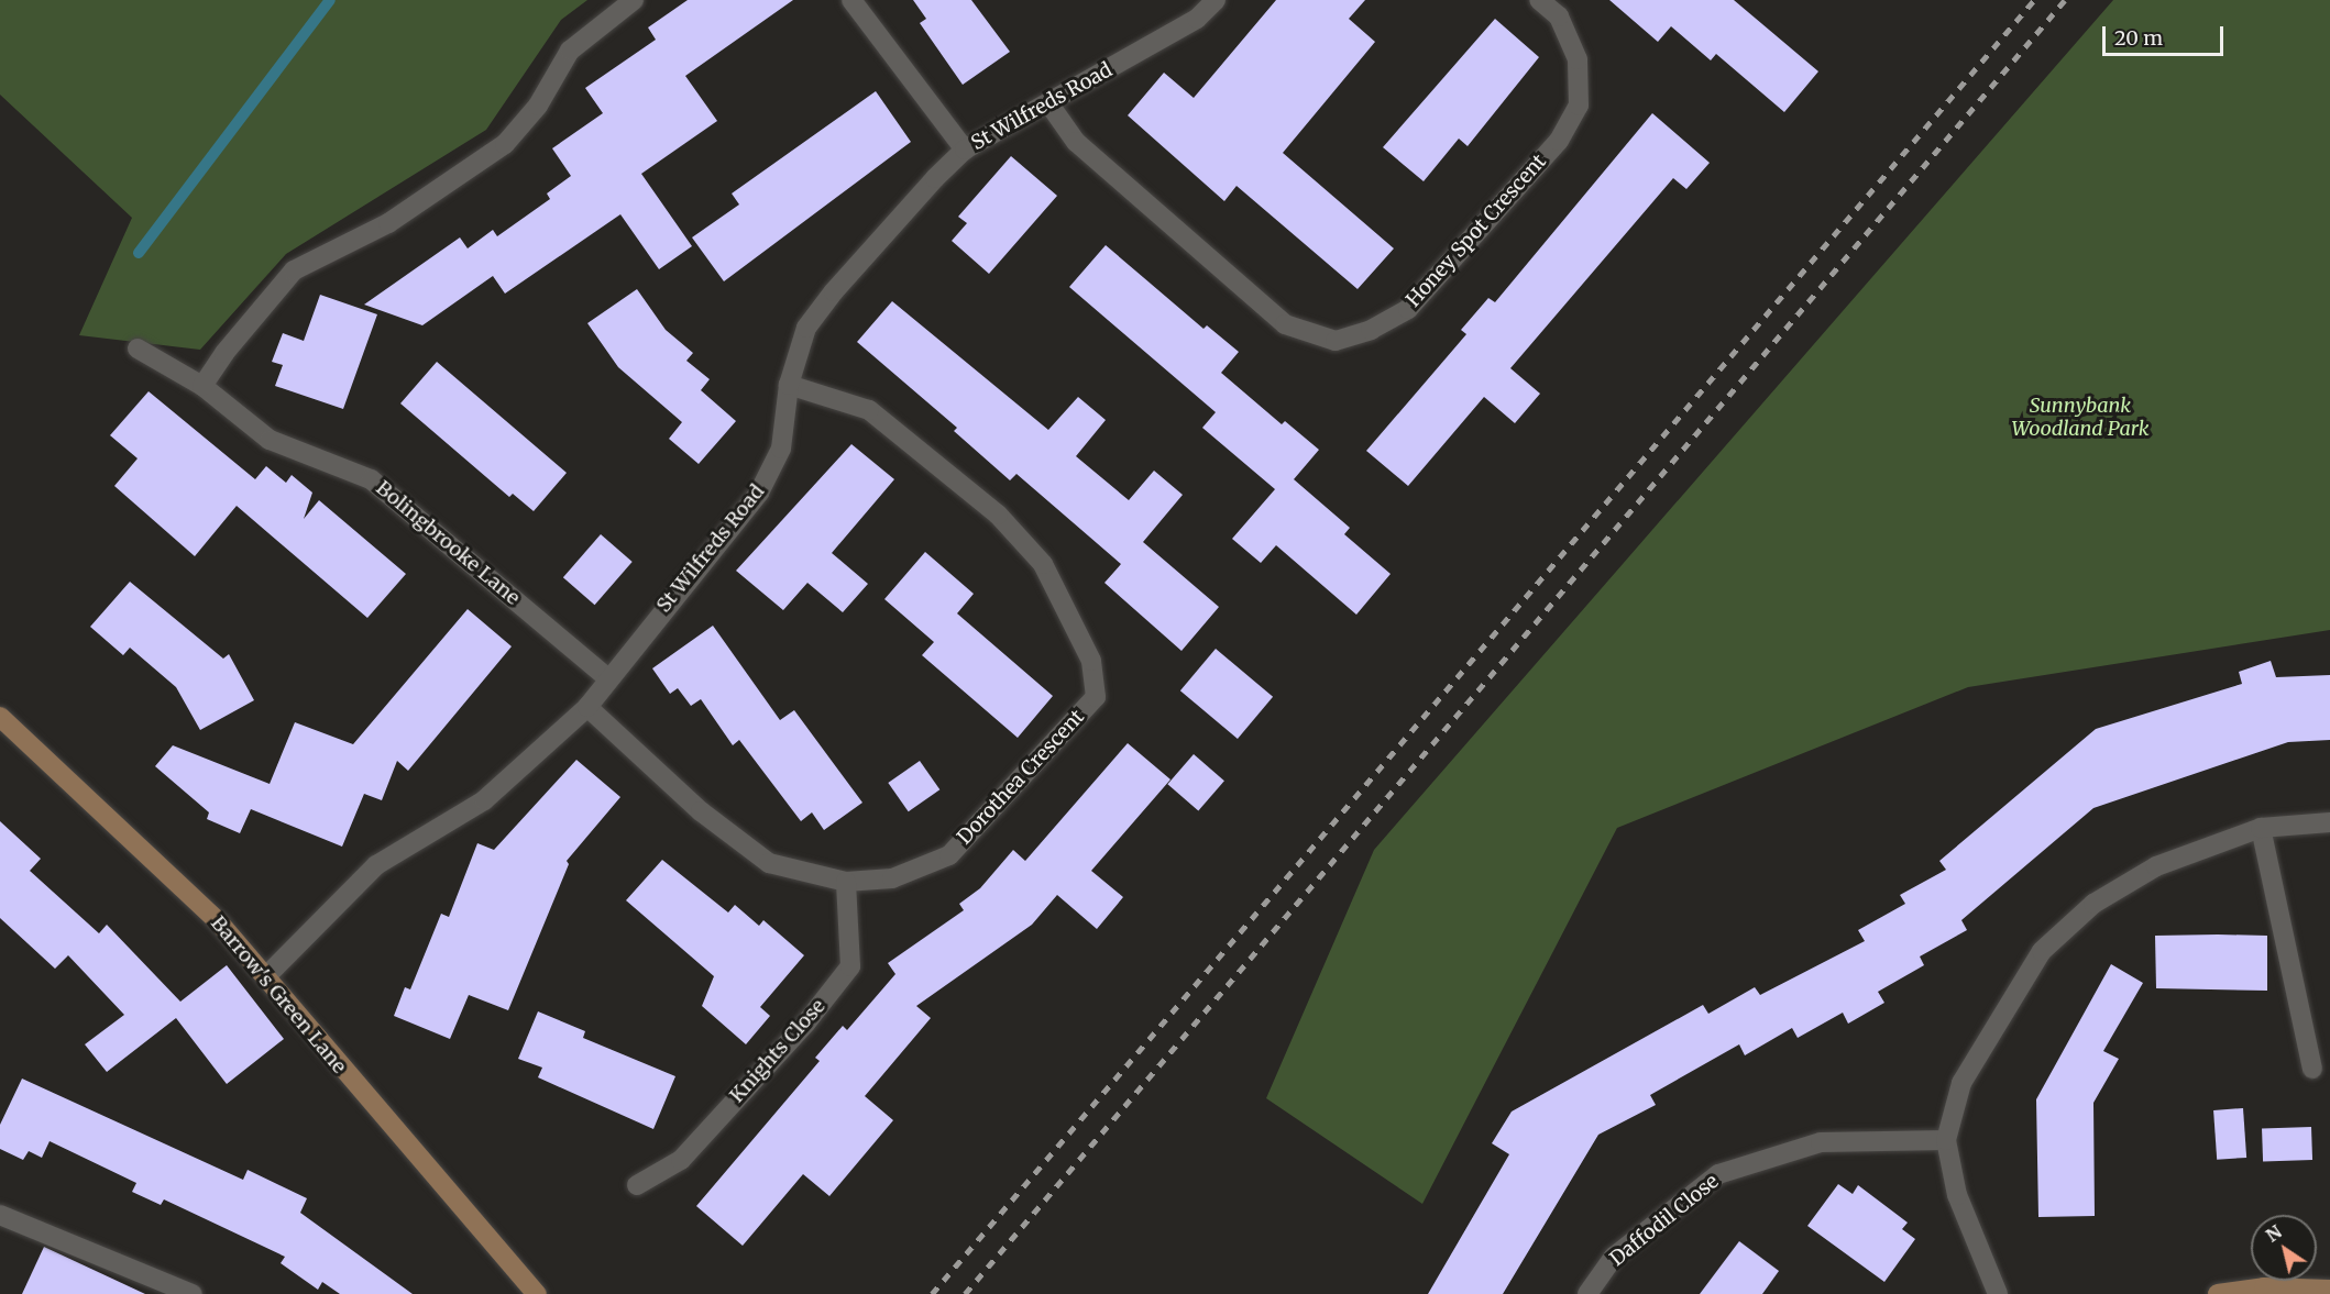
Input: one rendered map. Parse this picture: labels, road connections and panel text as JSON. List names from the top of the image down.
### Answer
{
  "streets": {
    "street": [
      "St Wilfreds Road",
      "Honey Spot Crescent",
      "Bolingbrooke Lane",
      "Dorothea Crescent",
      "Barrow's Green Lane",
      "Knights Close",
      "Daffodil Close"
    ]
  },
  "crossings": [
    ["St Wilfreds Road", "Honey Spot Crescent"],
    ["St Wilfreds Road", "Bolingbrooke Lane"],
    ["St Wilfreds Road", "Dorothea Crescent"],
    ["St Wilfreds Road", "Barrow's Green Lane"],
    ["Dorothea Crescent", "Knights Close"]
  ],
  "parks": ["Sunnybank Woodland Park"],
  "scale_bar": "20 m",
  "north": "top left"
}
